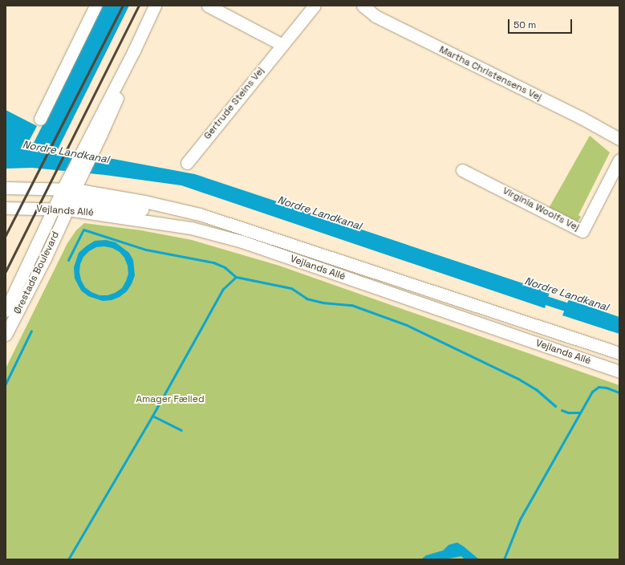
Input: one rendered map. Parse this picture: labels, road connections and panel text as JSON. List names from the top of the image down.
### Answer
{
  "streets": {
    "street": [
      "Martha Christensens Vej",
      "Gertrude Steins Vej",
      "Virginia Woolfs Vej",
      "Vejlands Allé",
      "Ørestads Boulevard"
    ]
  },
  "crossings": [
    ["Vejlands Allé", "Ørestads Boulevard"]
  ],
  "water": ["Nordre Landkanal"],
  "parks": ["Amager Fælled"],
  "scale_bar": "50 m"
}
